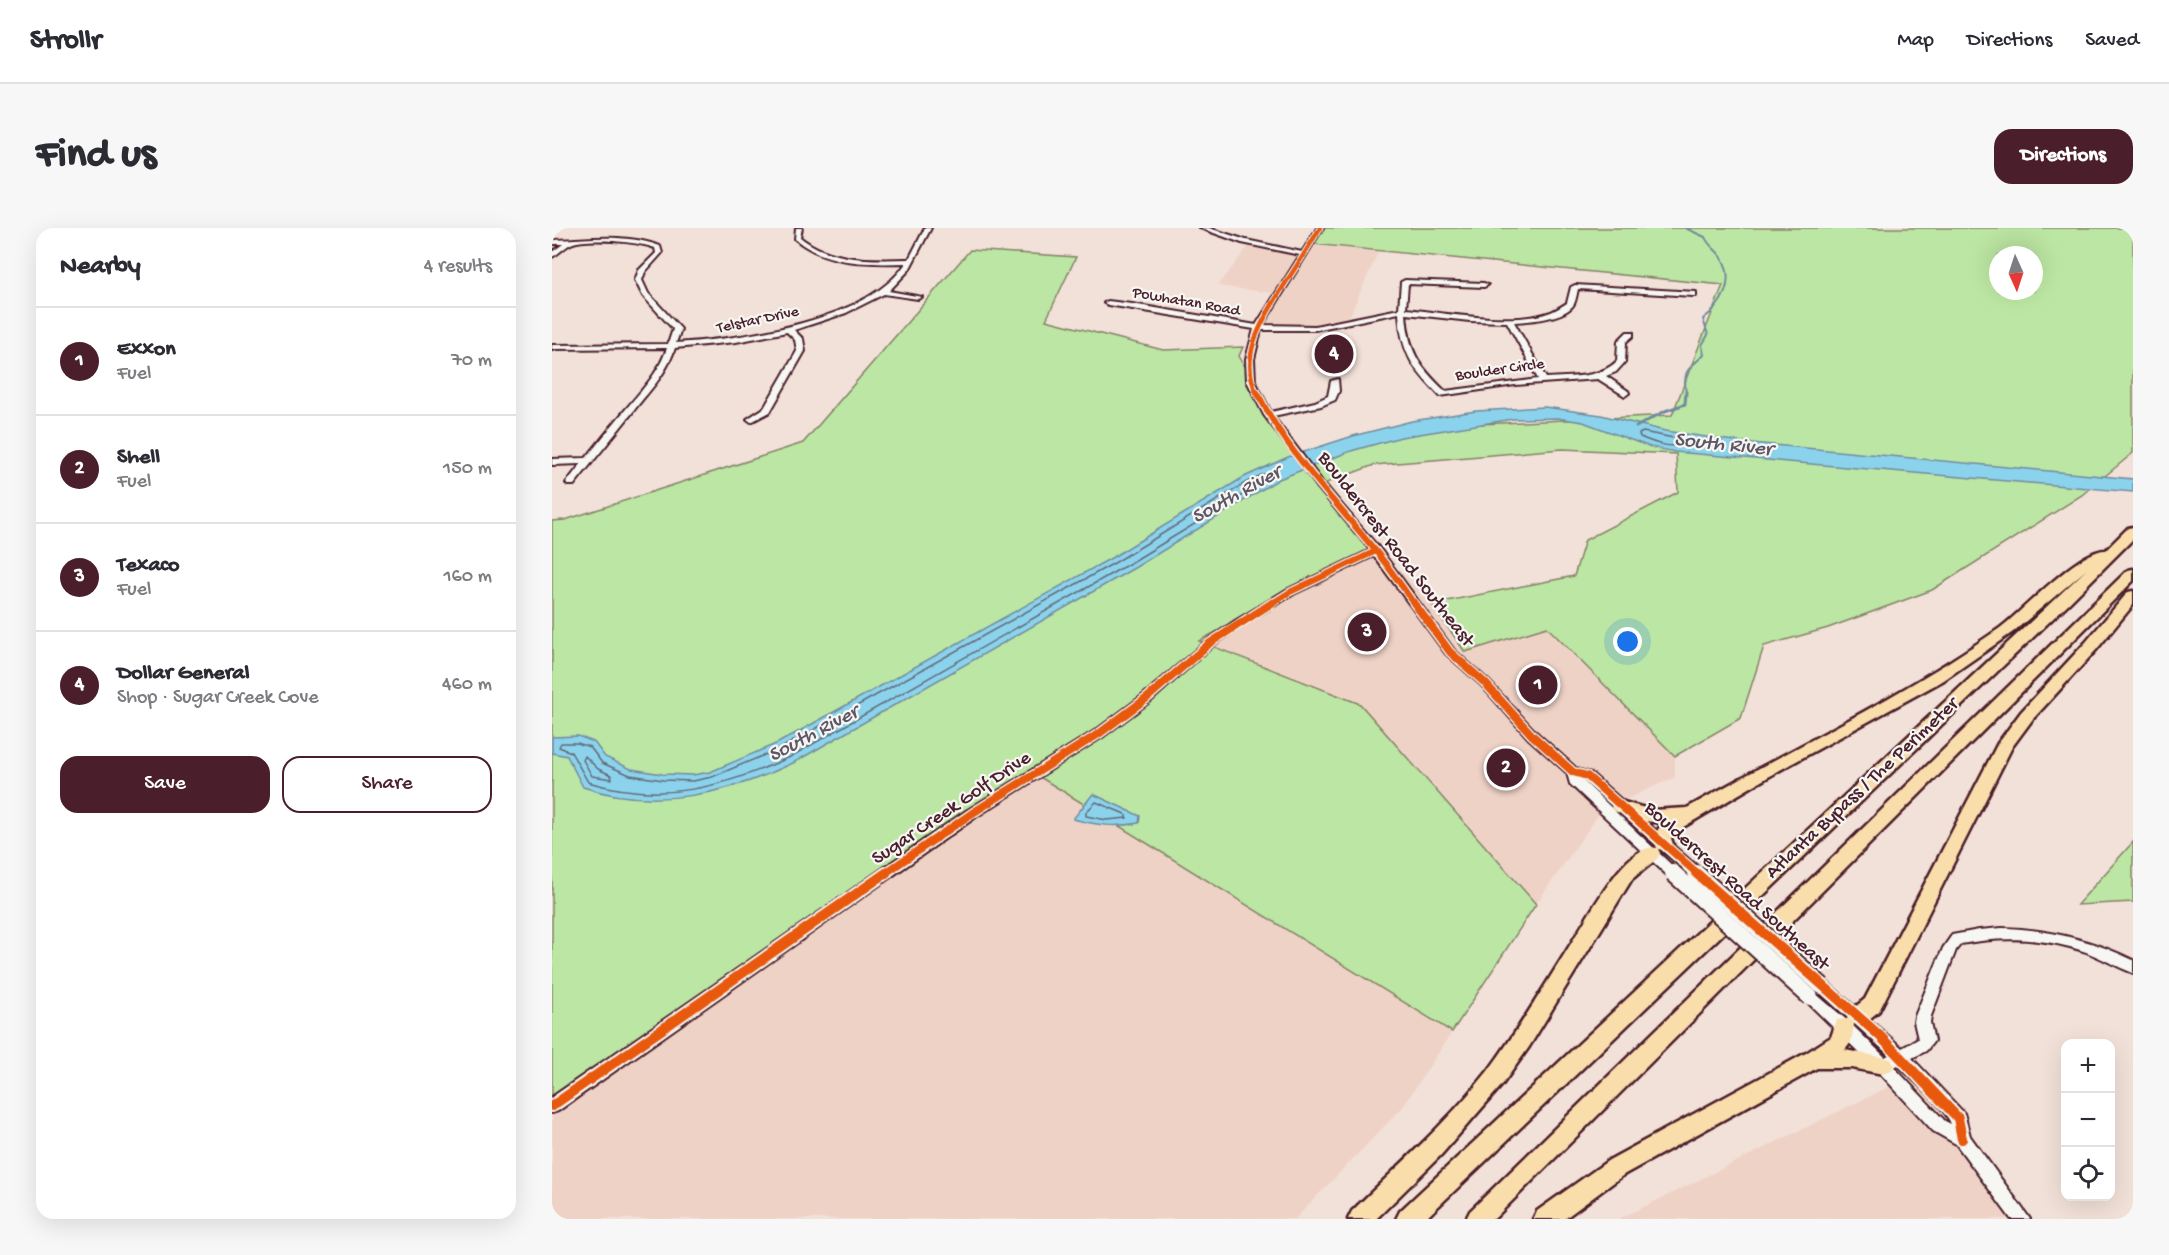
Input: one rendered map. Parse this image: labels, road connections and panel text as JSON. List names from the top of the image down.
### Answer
{
  "streets": {
    "highway": ["Atlanta Bypass / The Perimeter"],
    "street": [
      "Powhatan Road",
      "Telstar Drive",
      "Boulder Circle",
      "Bouldercrest Road Southeast",
      "Sugar Creek Golf Drive"
    ]
  },
  "crossings": [
    ["Powhatan Road", "Boulder Circle"],
    ["Powhatan Road", "Bouldercrest Road Southeast"],
    ["Bouldercrest Road Southeast", "Sugar Creek Golf Drive"]
  ],
  "water": ["South River"],
  "north": "bottom",
  "page": {
    "header": "Strollr",
    "nav": ["Map", "Directions", "Saved"],
    "buttons": [
      "Directions",
      ["Save", "Share"]
    ],
    "title": "Find us",
    "heading": ["Nearby", "4 results"],
    "list": [
      {
        "mark": "1",
        "name": "Exxon",
        "note": "Fuel",
        "value": "70 m"
      },
      {
        "mark": "2",
        "name": "Shell",
        "note": "Fuel",
        "value": "150 m"
      },
      {
        "mark": "3",
        "name": "Texaco",
        "note": "Fuel",
        "value": "160 m"
      },
      {
        "mark": "4",
        "name": "Dollar General",
        "note": "Shop · Sugar Creek Cove",
        "value": "460 m"
      }
    ],
    "pins": [
      "4",
      "3",
      "1",
      "2"
    ],
    "map_buttons": ["+", "−"]
  }
}
